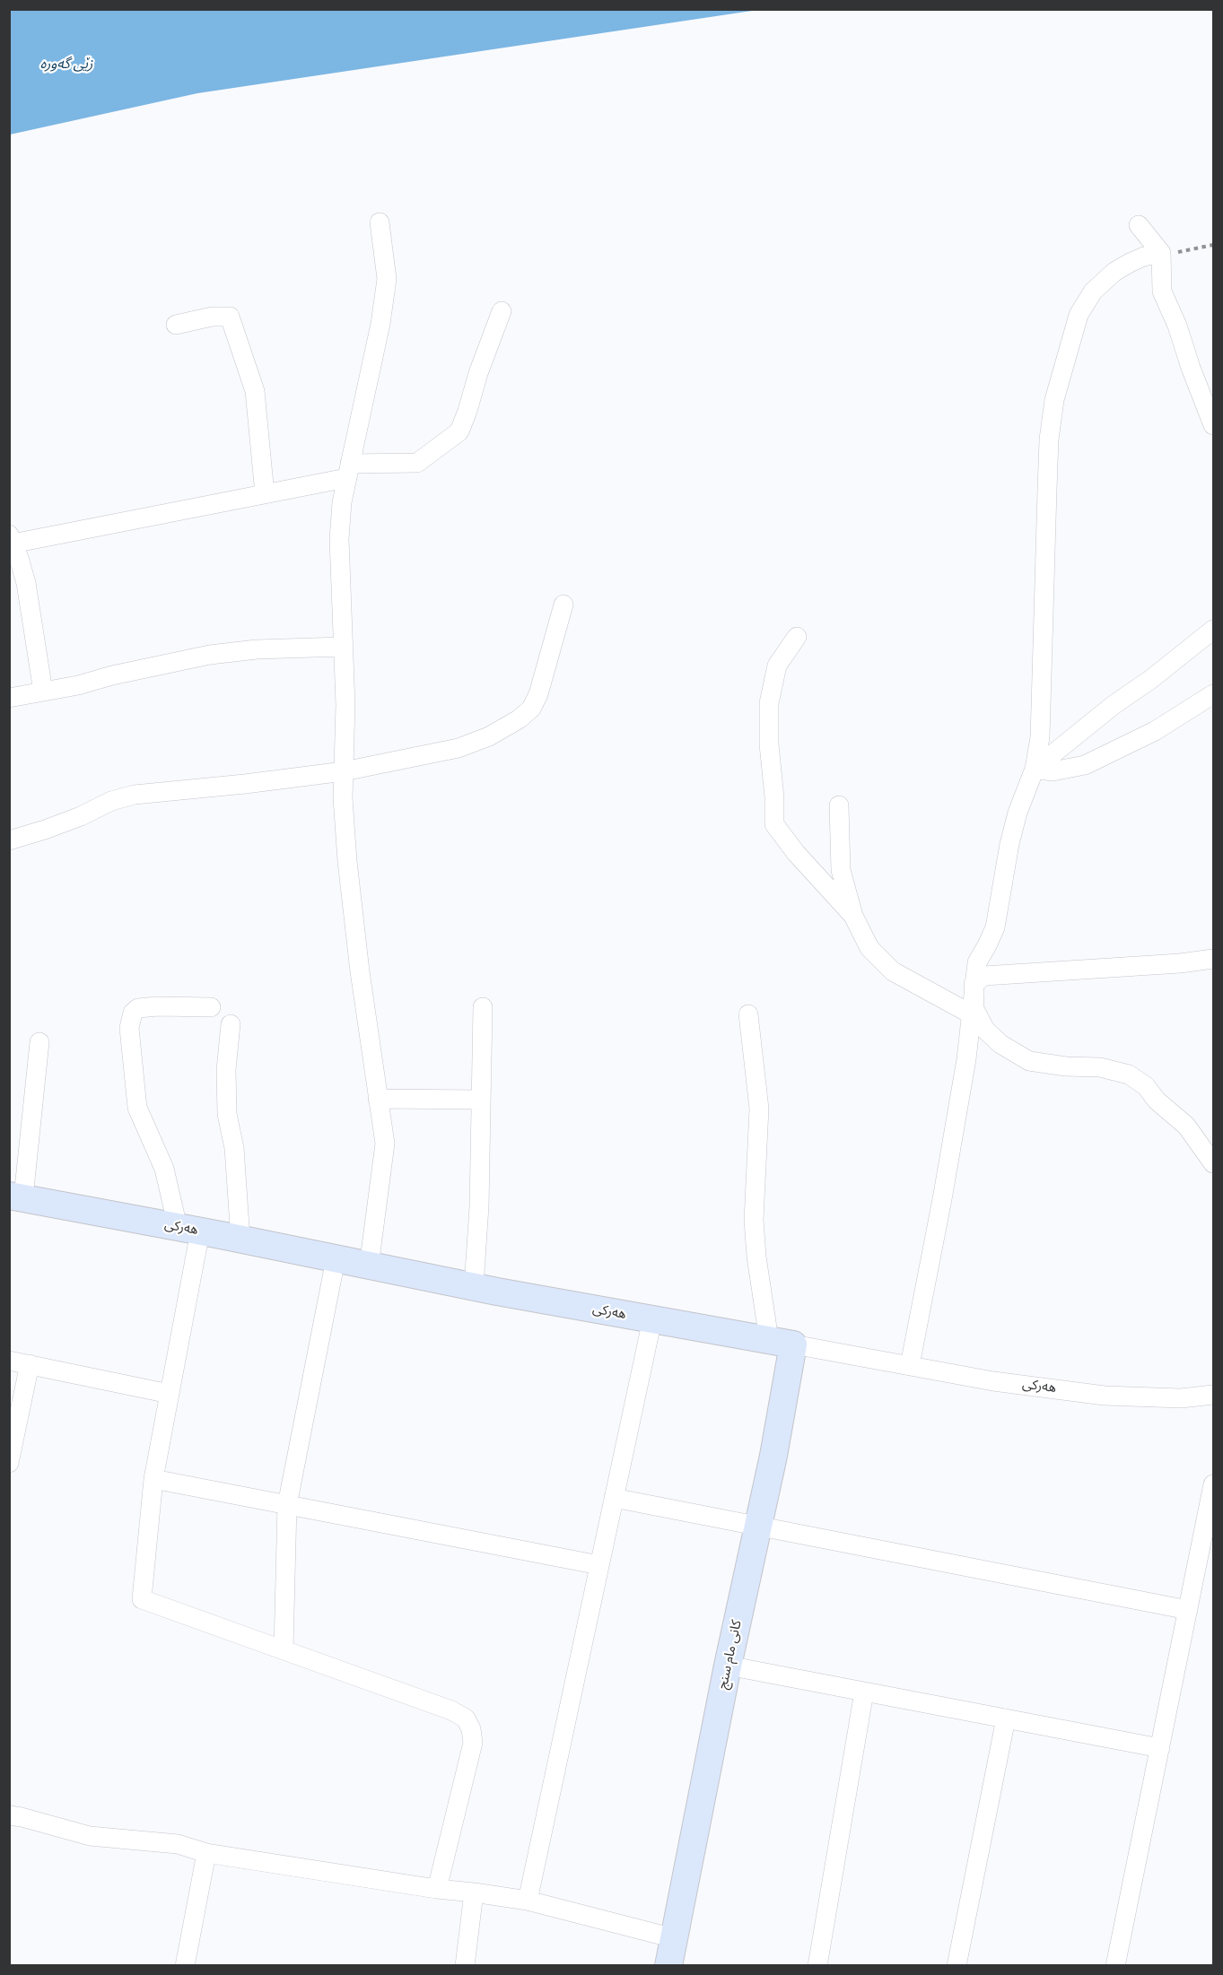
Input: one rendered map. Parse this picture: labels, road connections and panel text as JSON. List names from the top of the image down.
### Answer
{
  "streets": {
    "street": ["هەرکی", "کانی مام سنج"]
  },
  "crossings": [
    ["هەرکی", "کانی مام سنج"]
  ],
  "water": ["زێی گەورە"]
}
